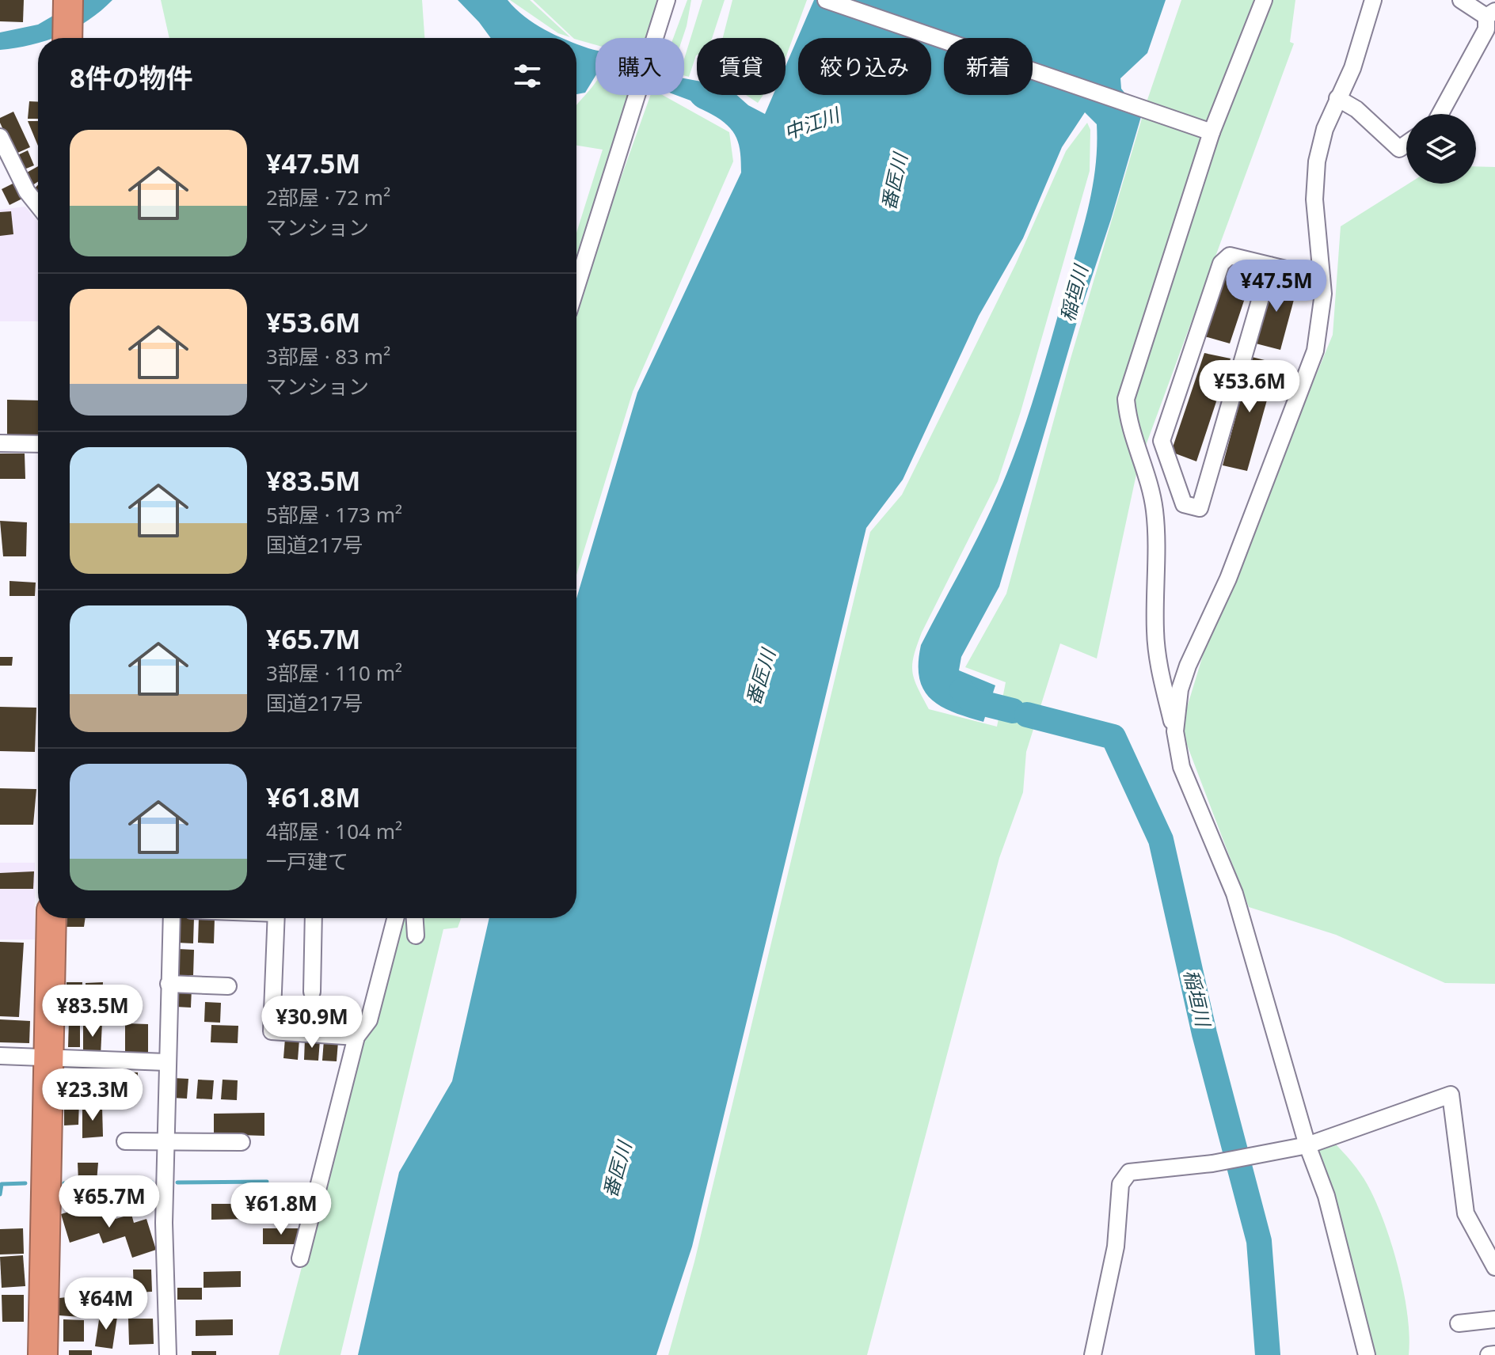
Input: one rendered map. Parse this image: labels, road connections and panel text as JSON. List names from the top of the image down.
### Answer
{
  "water": ["中江川", "番匠川", "稲垣川"],
  "page": {
    "chip": [
      "購入",
      "賃貸",
      "絞り込み",
      "新着"
    ],
    "heading": "8件の物件",
    "list": [
      {
        "name": "¥47.5M",
        "note": "2部屋 · 72 m² · マンション"
      },
      {
        "name": "¥53.6M",
        "note": "3部屋 · 83 m² · マンション"
      },
      {
        "name": "¥83.5M",
        "note": "5部屋 · 173 m² · 国道217号"
      },
      {
        "name": "¥65.7M",
        "note": "3部屋 · 110 m² · 国道217号"
      },
      {
        "name": "¥61.8M",
        "note": "4部屋 · 104 m² · 一戸建て"
      }
    ],
    "price": [
      "¥47.5M",
      "¥53.6M",
      "¥83.5M",
      "¥30.9M",
      "¥23.3M",
      "¥65.7M",
      "¥61.8M",
      "¥64M"
    ]
  }
}
